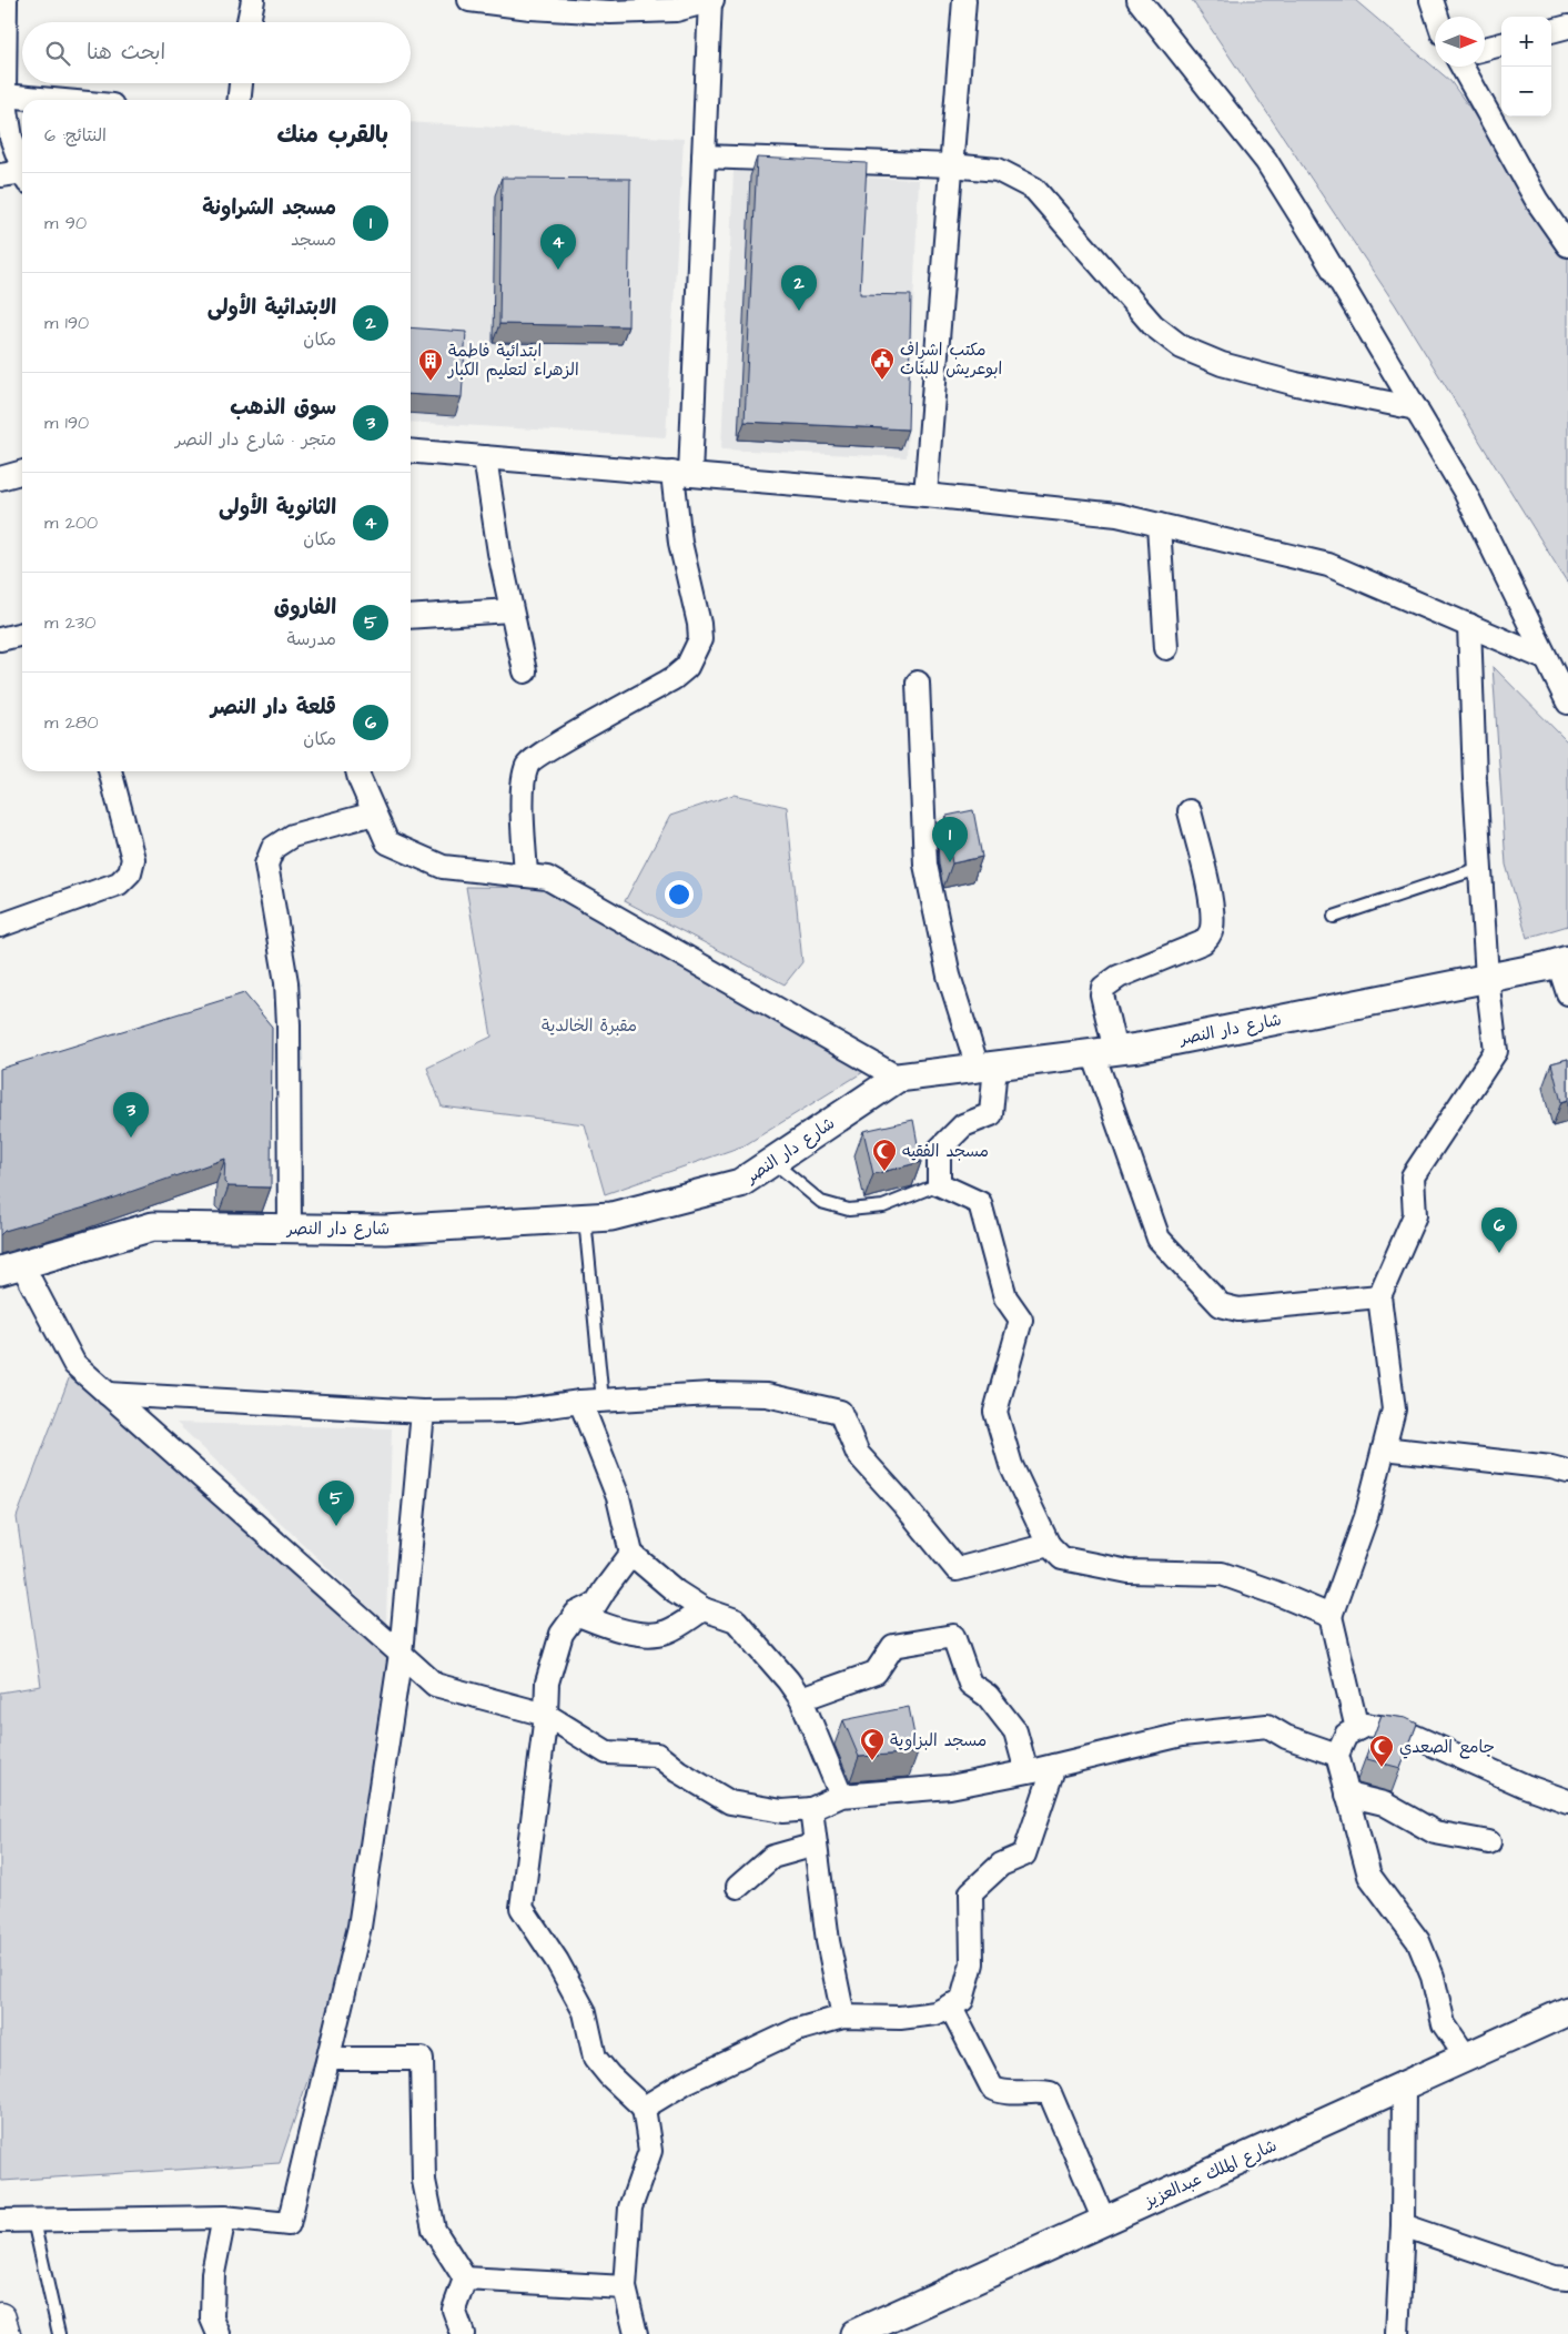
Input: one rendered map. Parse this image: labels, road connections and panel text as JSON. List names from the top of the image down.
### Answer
{
  "streets": {
    "street": ["شارع دار النصر", "شارع الملك عبدالعزيز"]
  },
  "parks": ["مقبرة الخالدية"],
  "places": {
    "public building": ["مكتب اشراف ابوعريش للبنات"],
    "building": ["ابتدائية فاطمة الزهراء لتعليم الكبار"],
    "mosque": ["مسجد الفقيه", "مسجد البزاوية", "جامع الصعدي"]
  },
  "north": "right",
  "page": {
    "map_buttons": ["+", "−"],
    "search": "ابحث هنا",
    "heading": ["بالقرب منك", "النتائج: 6"],
    "list": [
      {
        "mark": "1",
        "name": "مسجد الشراونة",
        "note": "مسجد",
        "value": "90 m"
      },
      {
        "mark": "2",
        "name": "الابتدائية الأولى",
        "note": "مكان",
        "value": "190 m"
      },
      {
        "mark": "3",
        "name": "سوق الذهب",
        "note": "متجر · شارع دار النصر",
        "value": "190 m"
      },
      {
        "mark": "4",
        "name": "الثانوية الأولى",
        "note": "مكان",
        "value": "200 m"
      },
      {
        "mark": "5",
        "name": "الفاروق",
        "note": "مدرسة",
        "value": "230 m"
      },
      {
        "mark": "6",
        "name": "قلعة دار النصر",
        "note": "مكان",
        "value": "280 m"
      }
    ],
    "pins": [
      "4",
      "2",
      "1",
      "3",
      "6",
      "5"
    ]
  }
}
